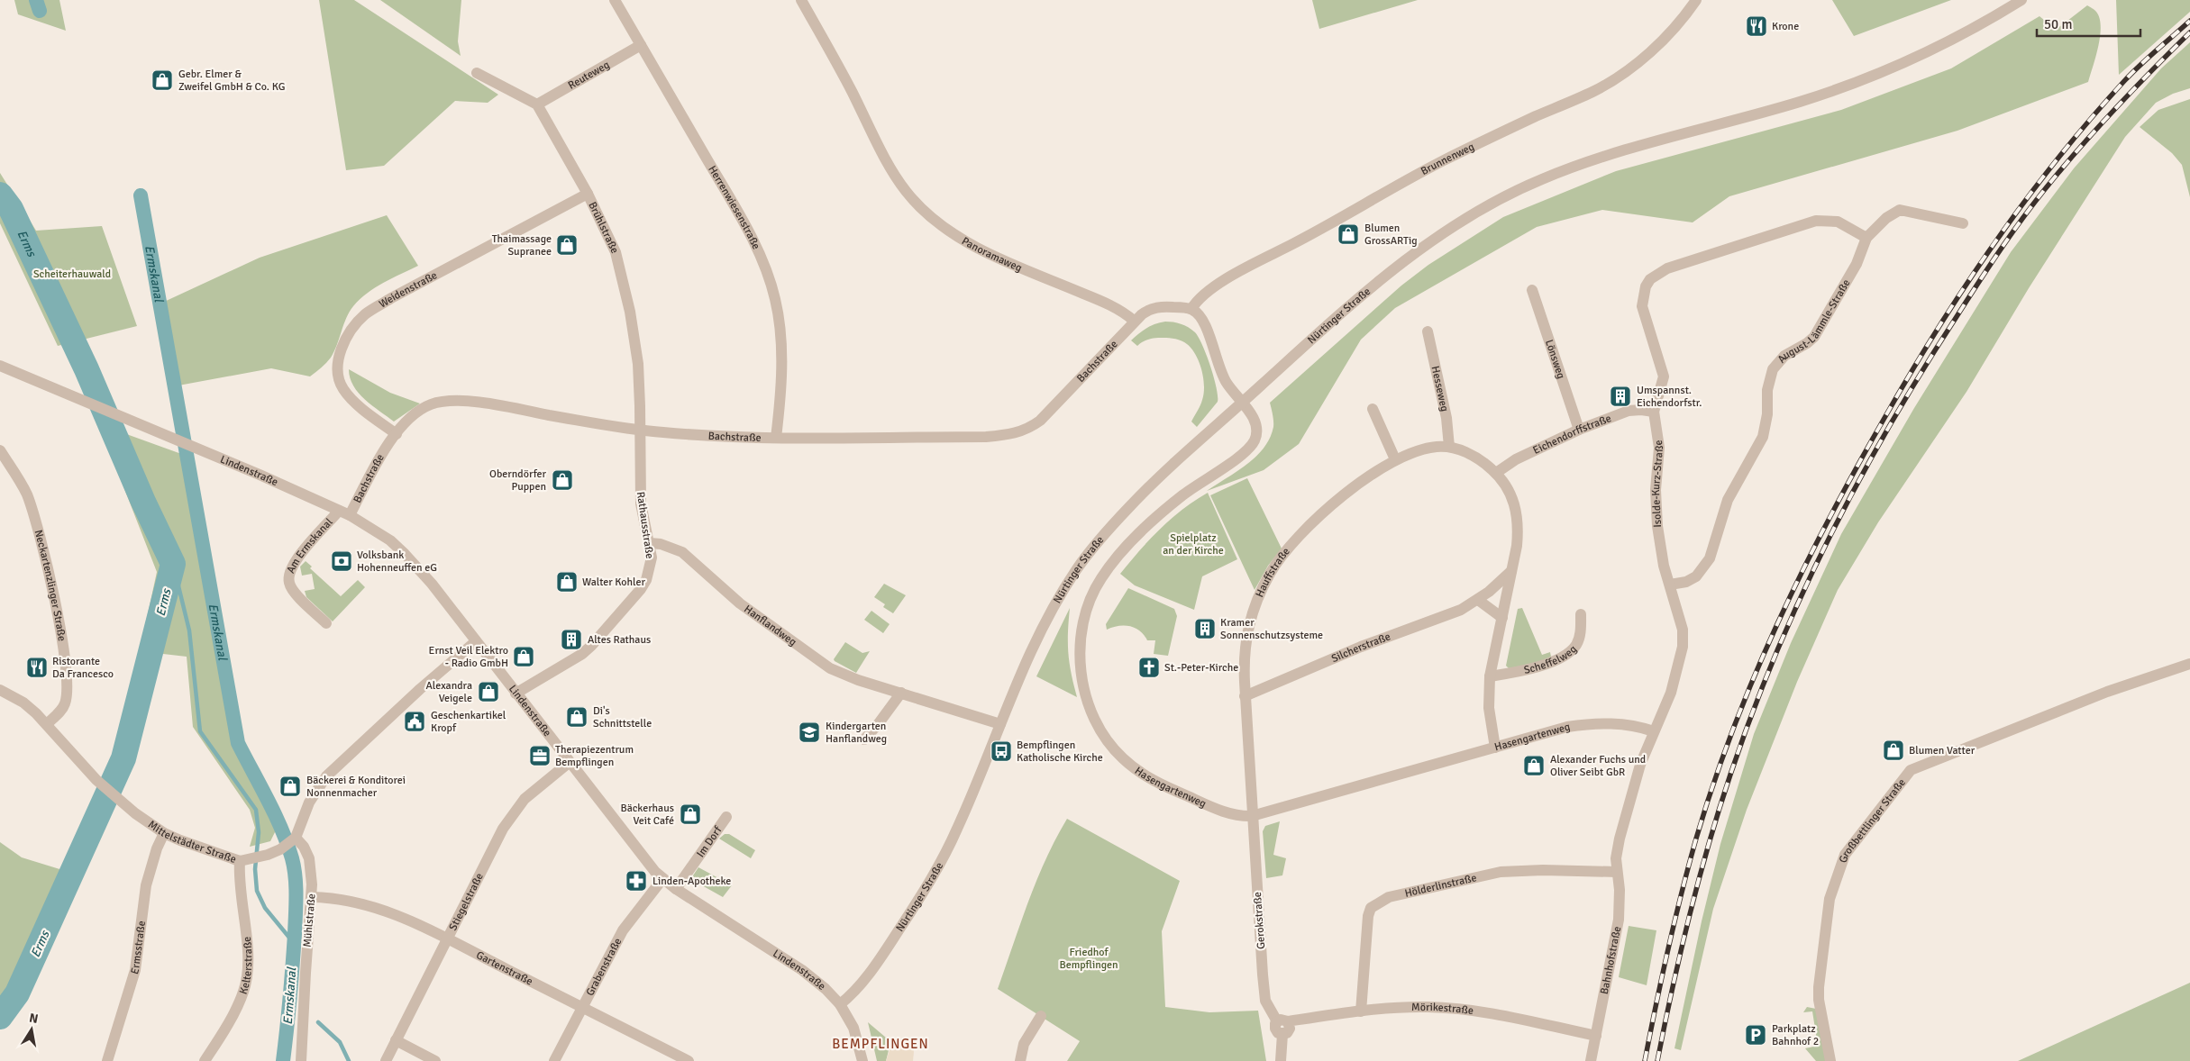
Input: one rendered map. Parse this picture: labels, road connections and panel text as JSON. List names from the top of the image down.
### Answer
{
  "streets": {
    "street": [
      "Reuteweg",
      "Brunnenweg",
      "Herrenwiesenstraße",
      "Brühlstraße",
      "Panoramaweg",
      "Weidenstraße",
      "Nürtinger Straße",
      "August-Lämmle-Straße",
      "Lönsweg",
      "Bachstraße",
      "Hesseweg",
      "Eichendorffstraße",
      "Lindenstraße",
      "Isolde-Kurz-Straße",
      "Rathausstraße",
      "Am Ermskanal",
      "Hauffstraße",
      "Neckartenzlinger Straße",
      "Hanflandweg",
      "Silcherstraße",
      "Scheffelweg",
      "Hasengartenweg",
      "Großbettlinger Straße",
      "Mittelstädter Straße",
      "Im Dorf",
      "Hölderlinstraße",
      "Stiegelstraße",
      "Mühlstraße",
      "Gerokstraße",
      "Ermsstraße",
      "Bahnhofstraße",
      "Kelterstraße",
      "Grabenstraße",
      "Gartenstraße",
      "Mörikestraße"
    ]
  },
  "crossings": [
    ["Reuteweg", "Herrenwiesenstraße"],
    ["Reuteweg", "Brühlstraße"],
    ["Herrenwiesenstraße", "Bachstraße"],
    ["Brühlstraße", "Weidenstraße"],
    ["Brühlstraße", "Bachstraße"],
    ["Brühlstraße", "Rathausstraße"],
    ["Panoramaweg", "Bachstraße"],
    ["Weidenstraße", "Bachstraße"],
    ["Nürtinger Straße", "Lindenstraße"],
    ["Nürtinger Straße", "Hanflandweg"],
    ["Nürtinger Straße", "Hasengartenweg"],
    ["August-Lämmle-Straße", "Isolde-Kurz-Straße"],
    ["Lönsweg", "Eichendorffstraße"],
    ["Bachstraße", "Lindenstraße"],
    ["Bachstraße", "Rathausstraße"],
    ["Hesseweg", "Hauffstraße"],
    ["Eichendorffstraße", "Isolde-Kurz-Straße"],
    ["Eichendorffstraße", "Hauffstraße"],
    ["Lindenstraße", "Rathausstraße"],
    ["Lindenstraße", "Am Ermskanal"],
    ["Lindenstraße", "Im Dorf"],
    ["Lindenstraße", "Stiegelstraße"],
    ["Lindenstraße", "Grabenstraße"],
    ["Isolde-Kurz-Straße", "Hasengartenweg"],
    ["Isolde-Kurz-Straße", "Bahnhofstraße"],
    ["Rathausstraße", "Hanflandweg"],
    ["Hauffstraße", "Silcherstraße"],
    ["Hauffstraße", "Scheffelweg"],
    ["Hauffstraße", "Hasengartenweg"],
    ["Hauffstraße", "Gerokstraße"],
    ["Neckartenzlinger Straße", "Mittelstädter Straße"],
    ["Hasengartenweg", "Gerokstraße"],
    ["Mittelstädter Straße", "Mühlstraße"],
    ["Mittelstädter Straße", "Ermsstraße"],
    ["Mittelstädter Straße", "Kelterstraße"],
    ["Hölderlinstraße", "Bahnhofstraße"],
    ["Hölderlinstraße", "Mörikestraße"],
    ["Stiegelstraße", "Gartenstraße"],
    ["Mühlstraße", "Gartenstraße"],
    ["Gerokstraße", "Mörikestraße"],
    ["Bahnhofstraße", "Mörikestraße"],
    ["Grabenstraße", "Gartenstraße"]
  ],
  "districts": ["BEMPFLINGEN"],
  "water": ["Erms", "Ermskanal"],
  "parks": ["Scheiterhauwald", "Spielplatz an der Kirche", "Friedhof Bempflingen"],
  "places": {
    "restaurant": ["Krone", "Ristorante Da Francesco"],
    "shop": [
      "Gebr. Elmer & Zweifel GmbH & Co. KG",
      "Blumen GrossARTig",
      "Thaimassage Supranee",
      "Oberndörfer Puppen",
      "Walter Kohler",
      "Ernst Veil Elektro - Radio GmbH",
      "Alexandra Veigele",
      "Di's Schnittstelle",
      "Blumen Vatter",
      "Alexander Fuchs und Oliver Seibt GbR",
      "Bäckerei & Konditorei Nonnenmacher",
      "Bäckerhaus Veit Café"
    ],
    "building": ["Umspannst. Eichendorfstr.", "Kramer Sonnenschutzsysteme", "Altes Rathaus"],
    "bank": ["Volksbank Hohenneuffen eG"],
    "church": ["St.-Peter-Kirche"],
    "public building": ["Geschenkartikel Kropf"],
    "school or university": ["Kindergarten Hanflandweg"],
    "bus stop": ["Bempflingen Katholische Kirche"],
    "office": ["Therapiezentrum Bempflingen"],
    "pharmacy": ["Linden-Apotheke"],
    "parking": ["Parkplatz Bahnhof 2"]
  },
  "scale_bar": "50 m",
  "north": "top"
}
